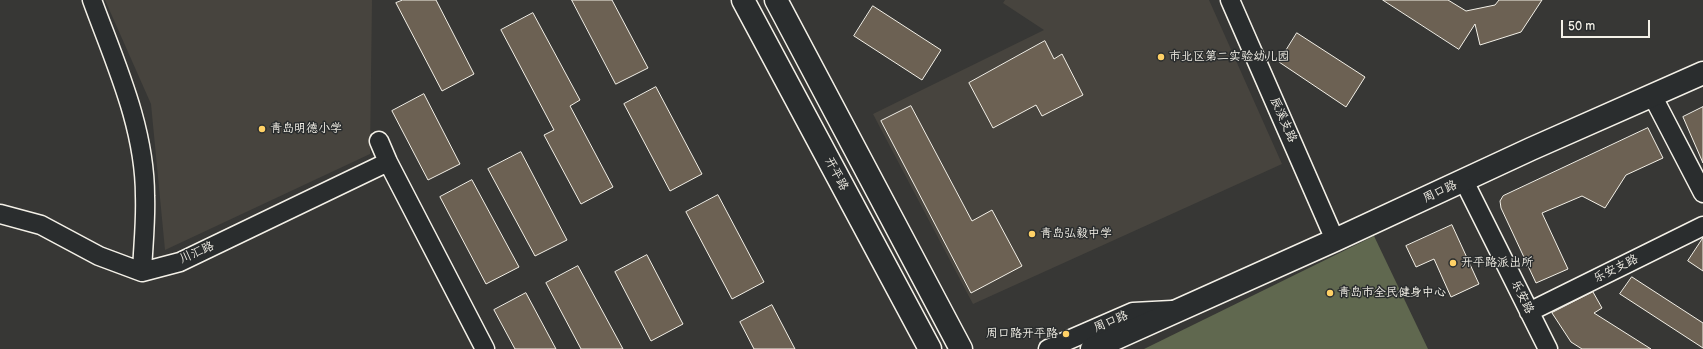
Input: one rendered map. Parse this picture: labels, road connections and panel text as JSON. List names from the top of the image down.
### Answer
{
  "streets": {
    "main road": ["开平路", "周口路"],
    "street": [
      "辰溪支路",
      "川汇路",
      "乐安支路",
      "乐安路"
    ]
  },
  "crossings": [
    ["辰溪支路", "周口路"],
    ["周口路", "乐安路"],
    ["乐安支路", "乐安路"]
  ],
  "places": [
    "市北区第二实验幼儿园",
    "青岛明德小学",
    "青岛弘毅中学",
    "开平路派出所",
    "青岛市全民健身中心",
    "周口路开平路"
  ],
  "scale_bar": "50 m"
}
